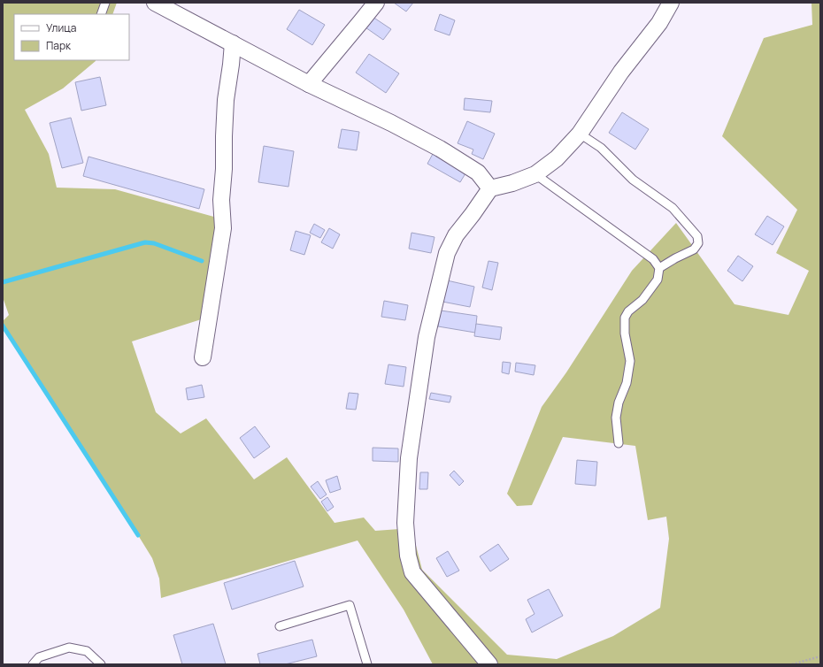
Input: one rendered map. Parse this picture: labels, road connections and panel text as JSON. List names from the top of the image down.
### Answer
{
  "legend": ["Улица", "Парк"]
}
